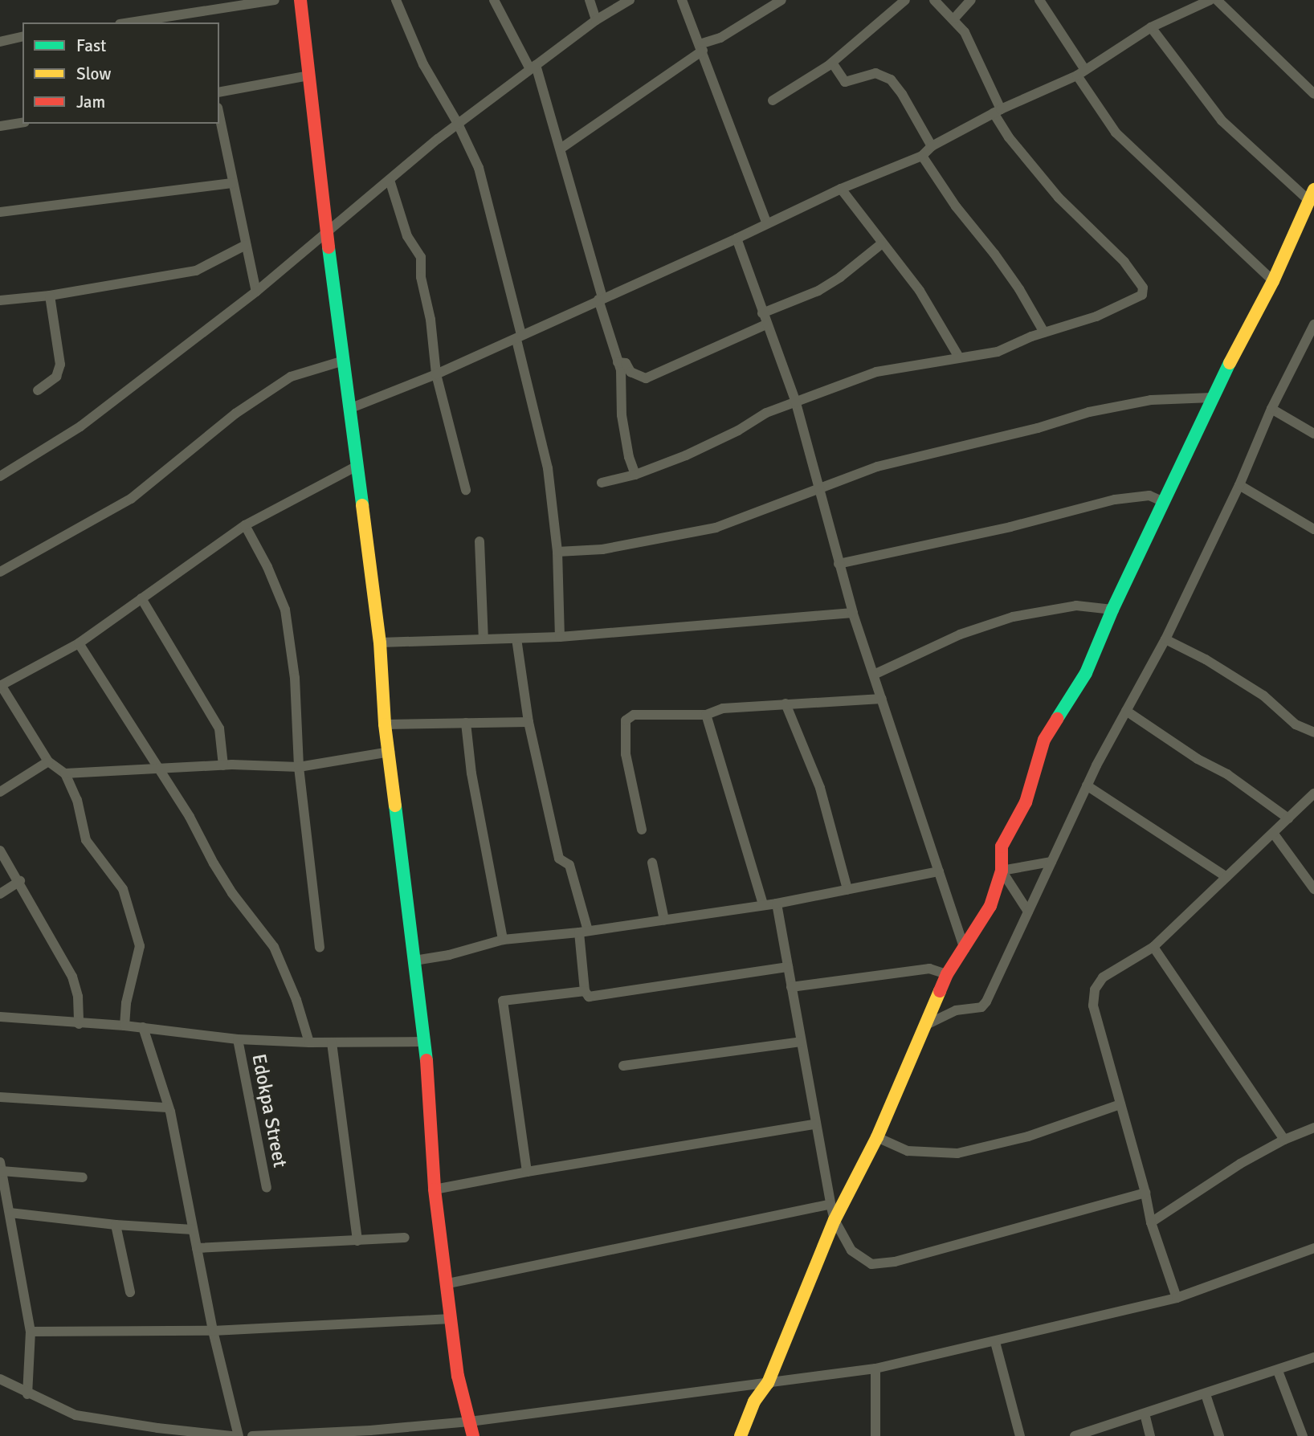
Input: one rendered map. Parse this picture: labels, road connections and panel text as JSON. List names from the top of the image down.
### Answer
{
  "streets": {
    "street": ["Edokpa Street"]
  },
  "legend": ["Fast", "Slow", "Jam"]
}
